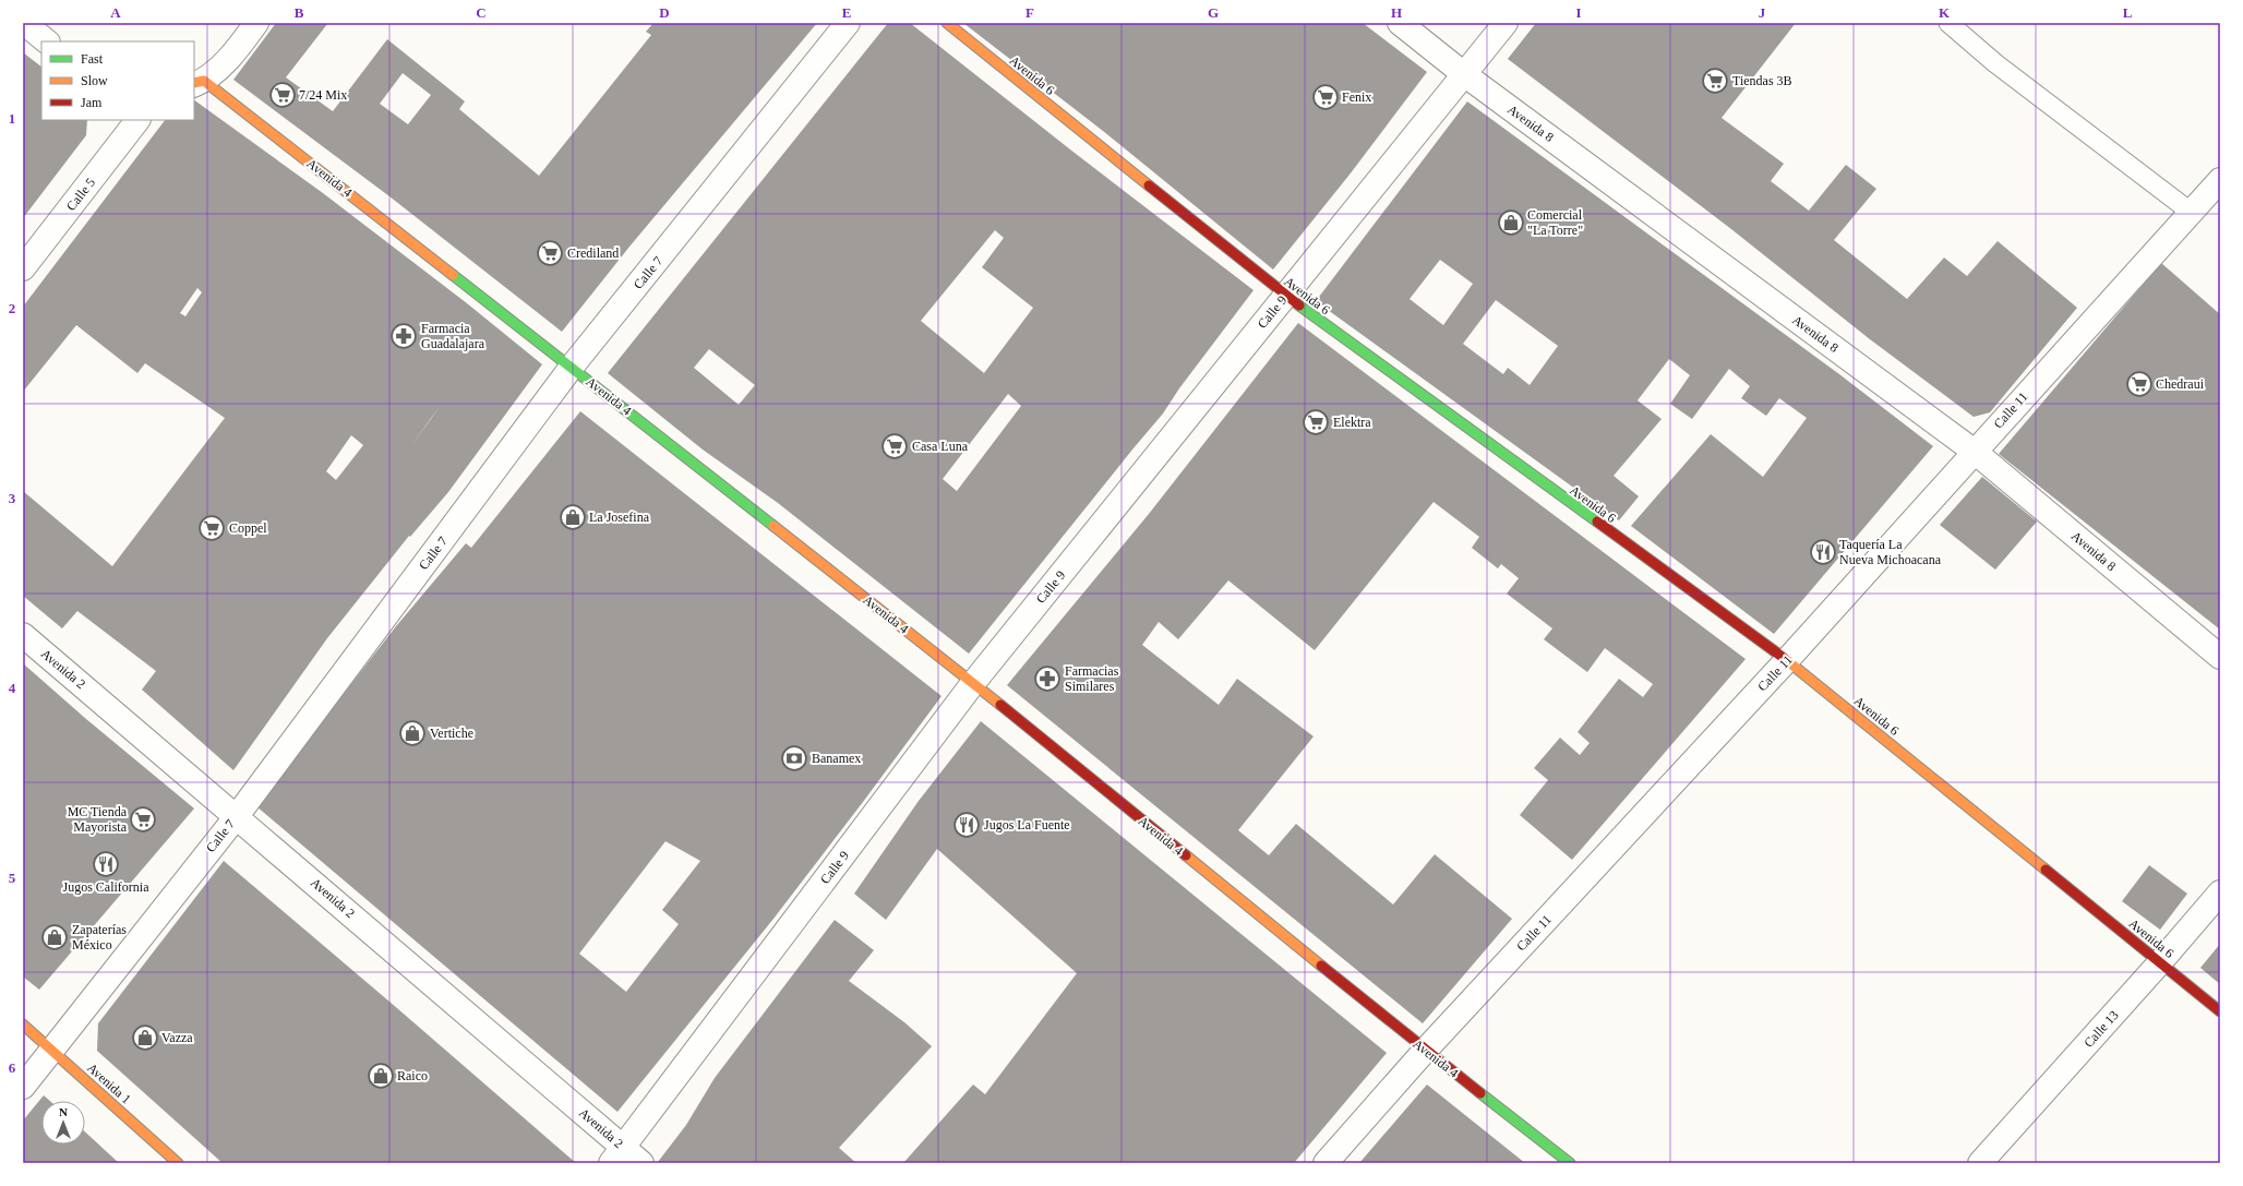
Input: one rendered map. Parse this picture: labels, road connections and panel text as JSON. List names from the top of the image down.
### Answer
{
  "streets": {
    "street": [
      "Avenida 6",
      "Avenida 8",
      "Avenida 4",
      "Calle 5",
      "Calle 7",
      "Calle 9",
      "Calle 11",
      "Avenida 2",
      "Calle 13",
      "Avenida 1"
    ]
  },
  "crossings": [
    ["Avenida 6", "Calle 9"],
    ["Avenida 6", "Calle 11"],
    ["Avenida 6", "Calle 13"],
    ["Avenida 8", "Calle 9"],
    ["Avenida 8", "Calle 11"],
    ["Avenida 4", "Calle 7"],
    ["Avenida 4", "Calle 9"],
    ["Avenida 4", "Calle 11"],
    ["Calle 7", "Avenida 2"],
    ["Calle 7", "Avenida 1"],
    ["Calle 9", "Avenida 2"]
  ],
  "places": {
    "supermarket": [
      "Tiendas 3B",
      "7/24 Mix",
      "Fenix",
      "Crediland",
      "Chedraui",
      "Elektra",
      "Casa Luna",
      "Coppel",
      "MC Tienda Mayorista"
    ],
    "shop": [
      "Comercial \"La Torre\"",
      "La Josefina",
      "Vertiche",
      "Zapaterías México",
      "Vazza",
      "Raico"
    ],
    "pharmacy": ["Farmacia Guadalajara", "Farmacias Similares"],
    "restaurant": ["Taquería La Nueva Michoacana", "Jugos La Fuente", "Jugos California"],
    "bank": ["Banamex"]
  },
  "legend": ["Fast", "Slow", "Jam"],
  "north": "top",
  "grid": {
    "columns": [
      "A",
      "B",
      "C",
      "D",
      "E",
      "F",
      "G",
      "H",
      "I",
      "J",
      "K",
      "L"
    ],
    "rows": [
      "1",
      "2",
      "3",
      "4",
      "5",
      "6"
    ]
  }
}
